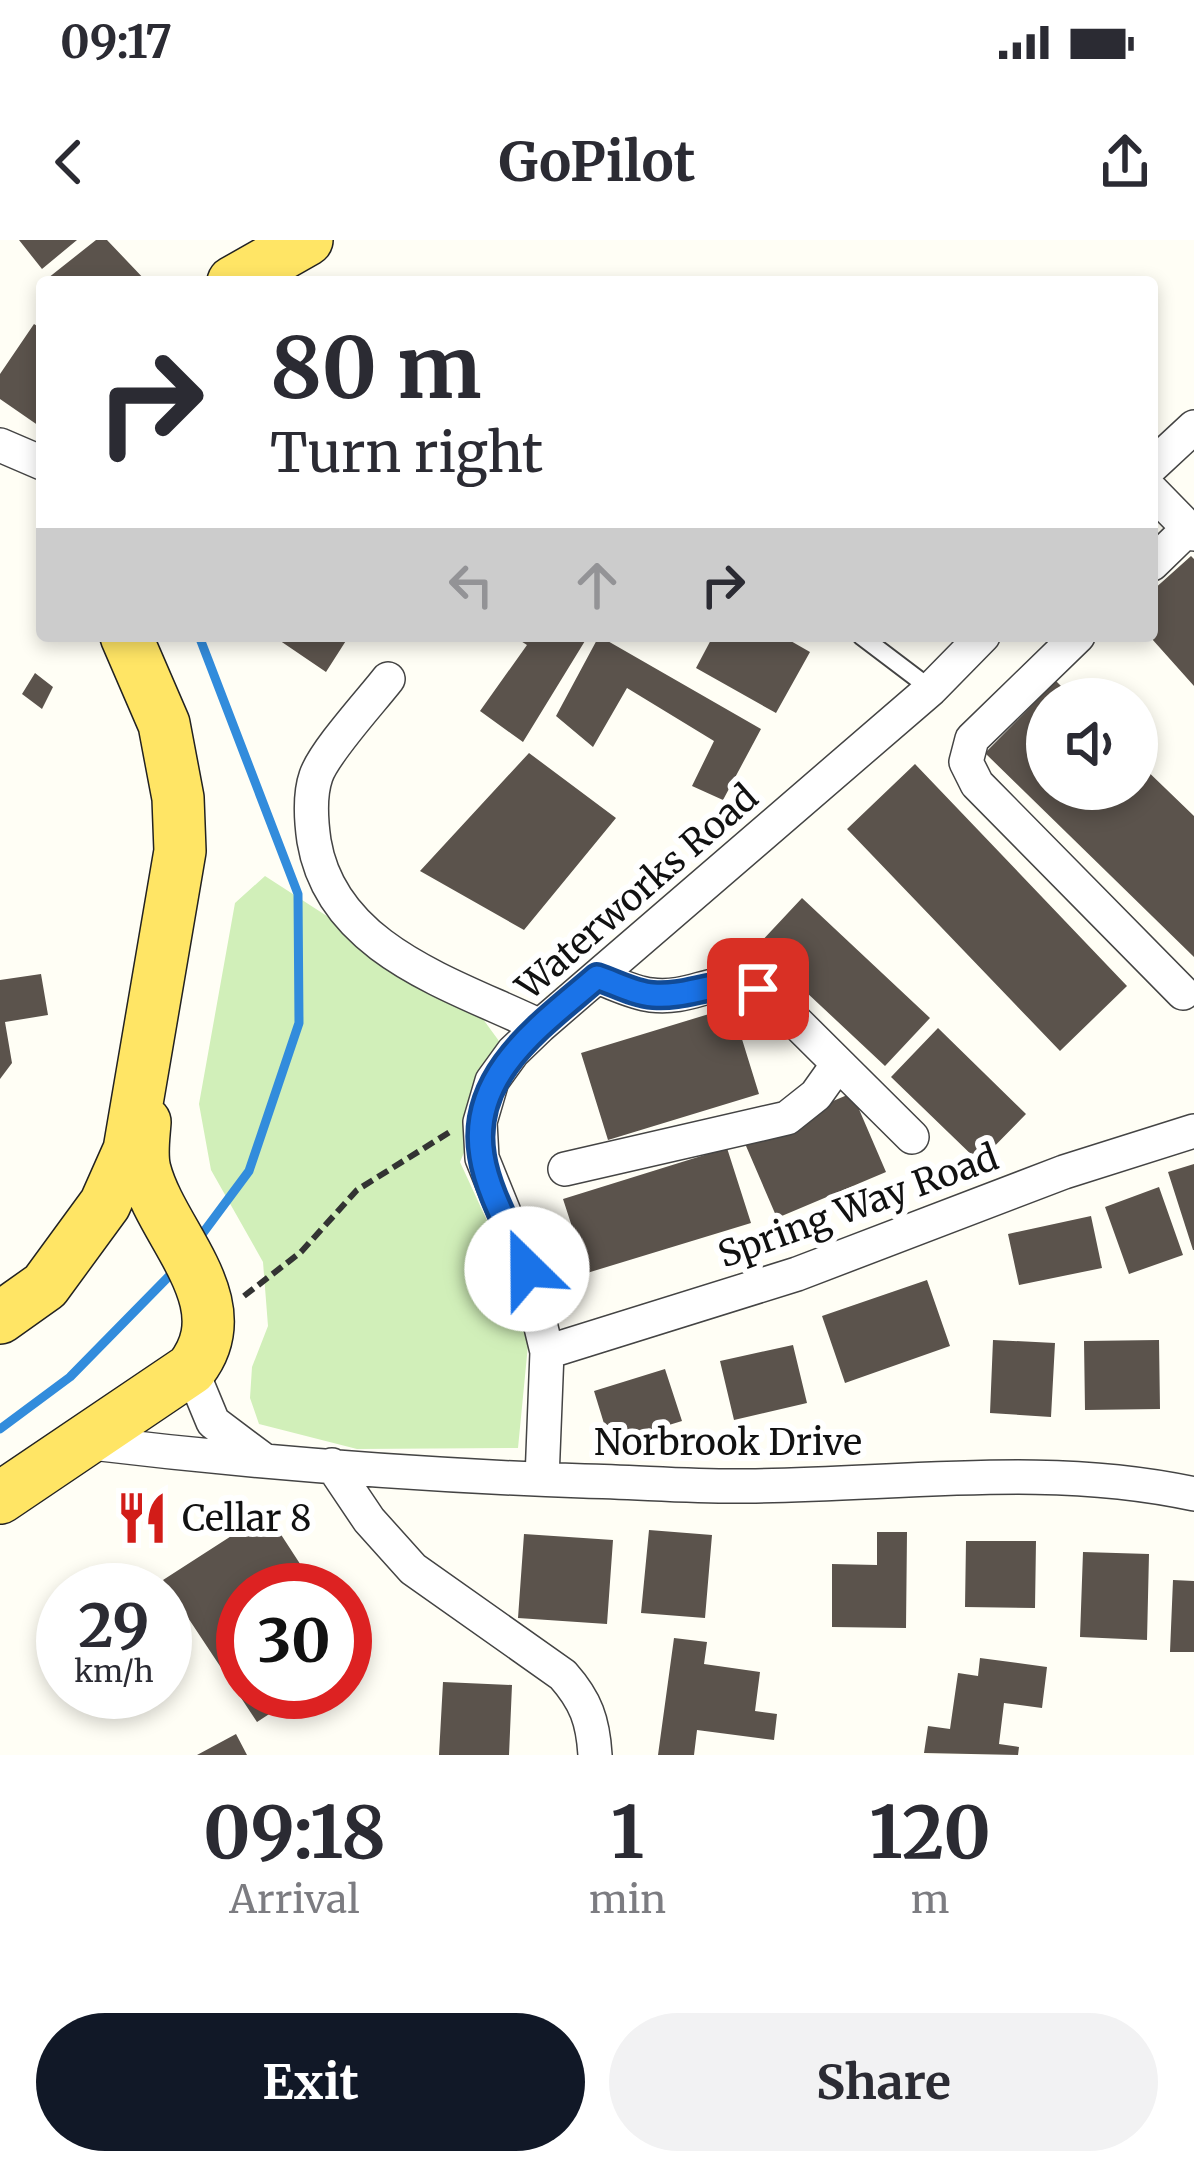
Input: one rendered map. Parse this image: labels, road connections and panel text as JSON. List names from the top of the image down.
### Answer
{
  "streets": {
    "street": ["Waterworks Road", "Spring Way Road", "Norbrook Drive"]
  },
  "places": {
    "restaurant": ["Cellar 8"]
  },
  "page": {
    "status": "09:17",
    "header": "GoPilot",
    "turn": ["80 m", "Turn right"],
    "speed": "29 km/h",
    "limit": "30",
    "eta": [
      "09:18",
      "Arrival",
      "1",
      "min",
      "120",
      "m"
    ],
    "buttons": ["Exit", "Share"]
  }
}
